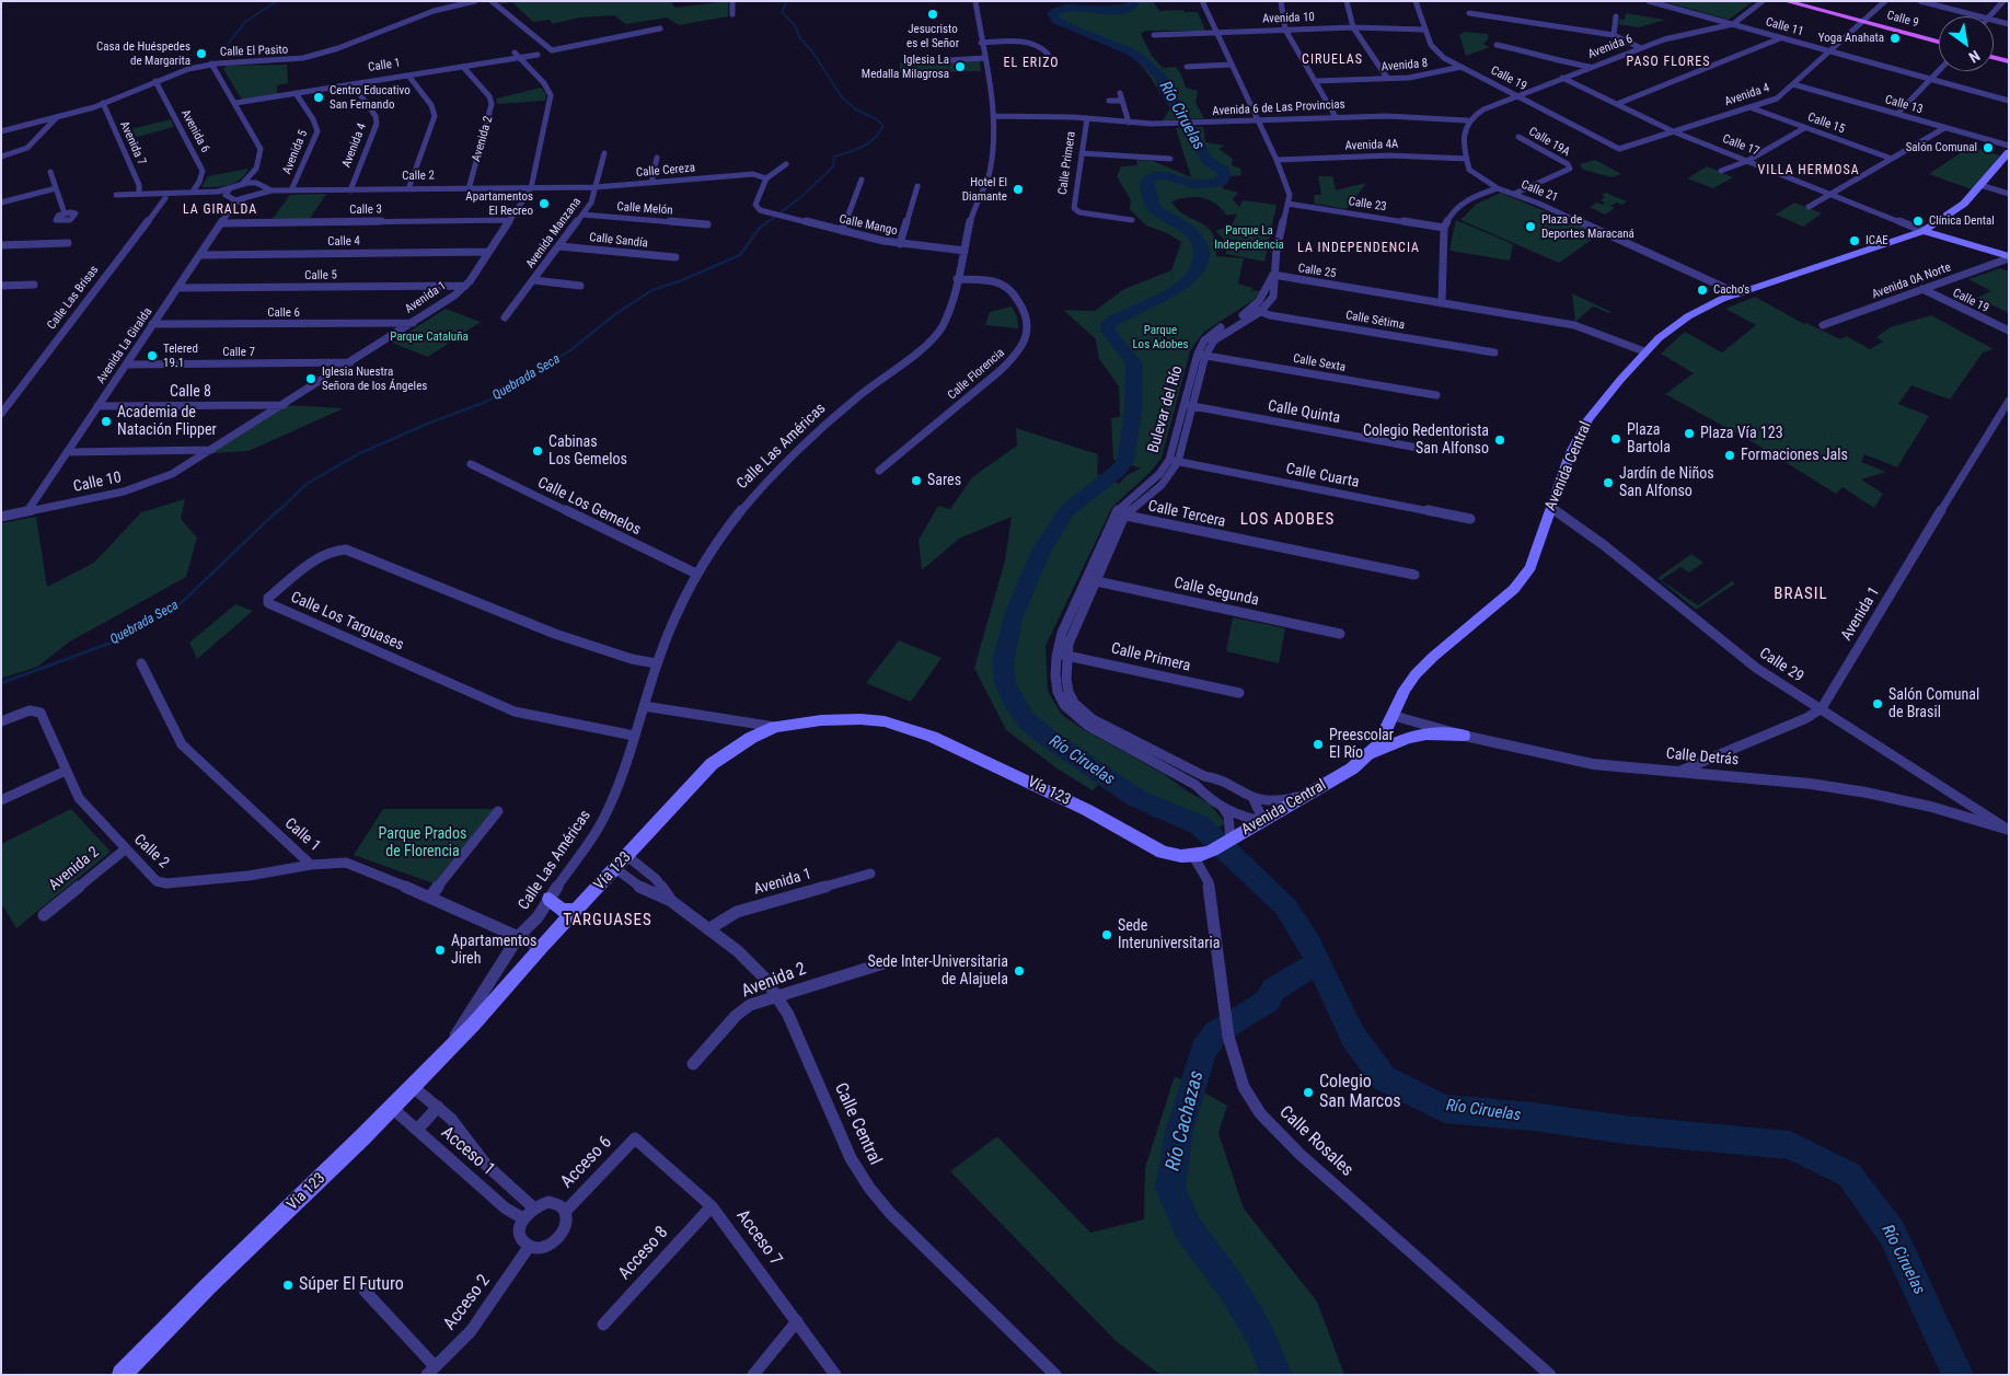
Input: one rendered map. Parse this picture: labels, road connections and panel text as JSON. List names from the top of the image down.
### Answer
{
  "streets": {
    "main road": [
      "Calle 9",
      "Calle 17",
      "Avenida Central",
      "Vía 123"
    ],
    "street": [
      "Avenida 10",
      "Calle 11",
      "Avenida 6",
      "Calle El Pasito",
      "Calle 1",
      "Avenida 8",
      "Calle 19",
      "Avenida 4",
      "Calle 13",
      "Avenida 6 de Las Provincias",
      "Calle 15",
      "Avenida 2",
      "Calle 19A",
      "Avenida 7",
      "Avenida 4A",
      "Avenida 5",
      "Calle Primera",
      "Calle Cereza",
      "Calle 2",
      "Calle 21",
      "Calle 23",
      "Calle Melón",
      "Calle 3",
      "Calle Mango",
      "Avenida Manzana",
      "Calle Sandía",
      "Calle 4",
      "Calle 25",
      "Calle 5",
      "Avenida 0A Norte",
      "Calle Las Brisas",
      "Avenida 1",
      "Calle 6",
      "Calle Sétima",
      "Avenida La Giralda",
      "Calle 7",
      "Calle Sexta",
      "Calle Florencia",
      "Calle 8",
      "Bulevar del Río",
      "Calle Quinta",
      "Calle Las Américas",
      "Calle Cuarta",
      "Calle 10",
      "Calle Los Gemelos",
      "Calle Tercera",
      "Calle Segunda",
      "Calle Los Targuases",
      "Calle 29",
      "Calle Detrás",
      "Calle Central",
      "Calle Rosales",
      "Acceso 1",
      "Acceso 6",
      "Acceso 7",
      "Acceso 8",
      "Acceso 2"
    ]
  },
  "crossings": [
    ["Avenida 10", "Calle 19"],
    ["Calle 9", "Avenida 4"],
    ["Calle 11", "Avenida 6"],
    ["Calle 11", "Avenida 4"],
    ["Avenida 6", "Calle El Pasito"],
    ["Avenida 6", "Calle 19"],
    ["Avenida 6", "Avenida 6 de Las Provincias"],
    ["Avenida 6", "Calle 17"],
    ["Calle El Pasito", "Avenida 7"],
    ["Calle 1", "Avenida 4"],
    ["Calle 1", "Avenida 2"],
    ["Calle 1", "Avenida 5"],
    ["Calle 1", "Calle 2"],
    ["Calle 1", "Avenida 1"],
    ["Calle 1", "Calle Las Américas"],
    ["Calle 1", "Vía 123"],
    ["Avenida 8", "Calle 19"],
    ["Calle 19", "Avenida 4"],
    ["Calle 19", "Avenida 0A Norte"],
    ["Avenida 4", "Calle 13"],
    ["Avenida 4", "Calle 15"],
    ["Avenida 4", "Calle 17"],
    ["Avenida 4", "Calle 2"],
    ["Avenida 6 de Las Provincias", "Calle Primera"],
    ["Avenida 6 de Las Provincias", "Calle Las Américas"],
    ["Avenida 2", "Calle 2"],
    ["Avenida 2", "Calle Central"],
    ["Calle 19A", "Calle 21"],
    ["Avenida 4A", "Calle 21"],
    ["Calle 17", "Avenida 0A Norte"],
    ["Calle 17", "Avenida Central"],
    ["Avenida 5", "Calle 2"],
    ["Calle Primera", "Bulevar del Río"],
    ["Calle Cereza", "Calle 2"],
    ["Calle Cereza", "Avenida Manzana"],
    ["Calle 2", "Avenida 1"],
    ["Calle 2", "Avenida La Giralda"],
    ["Calle 21", "Avenida Central"],
    ["Calle Melón", "Avenida Manzana"],
    ["Calle 3", "Avenida 1"],
    ["Calle 3", "Avenida La Giralda"],
    ["Calle Mango", "Calle Las Américas"],
    ["Avenida Manzana", "Calle Sandía"],
    ["Calle 4", "Avenida 1"],
    ["Calle 4", "Avenida La Giralda"],
    ["Calle 25", "Bulevar del Río"],
    ["Calle 25", "Avenida Central"],
    ["Calle 5", "Avenida 1"],
    ["Calle 5", "Avenida La Giralda"],
    ["Avenida 1", "Calle 6"],
    ["Avenida 1", "Calle 7"],
    ["Avenida 1", "Calle 8"],
    ["Avenida 1", "Calle 10"],
    ["Avenida 1", "Calle 29"],
    ["Avenida 1", "Calle Detrás"],
    ["Avenida 1", "Calle Central"],
    ["Calle 6", "Avenida La Giralda"],
    ["Calle Sétima", "Bulevar del Río"],
    ["Avenida La Giralda", "Calle 7"],
    ["Avenida La Giralda", "Calle 8"],
    ["Avenida La Giralda", "Calle 10"],
    ["Calle Sexta", "Bulevar del Río"],
    ["Calle Florencia", "Calle Las Américas"],
    ["Bulevar del Río", "Calle Quinta"],
    ["Bulevar del Río", "Avenida Central"],
    ["Bulevar del Río", "Calle Cuarta"],
    ["Bulevar del Río", "Calle Tercera"],
    ["Bulevar del Río", "Calle Segunda"],
    ["Calle Las Américas", "Calle Los Gemelos"],
    ["Calle Las Américas", "Calle Los Targuases"],
    ["Calle Las Américas", "Vía 123"],
    ["Avenida Central", "Calle 29"],
    ["Avenida Central", "Calle Detrás"],
    ["Avenida Central", "Vía 123"],
    ["Avenida Central", "Calle Rosales"],
    ["Calle 29", "Calle Detrás"],
    ["Vía 123", "Calle Central"],
    ["Vía 123", "Calle Rosales"],
    ["Vía 123", "Acceso 1"],
    ["Acceso 1", "Acceso 6"],
    ["Acceso 1", "Acceso 2"],
    ["Acceso 6", "Acceso 7"],
    ["Acceso 6", "Acceso 2"],
    ["Acceso 7", "Acceso 8"]
  ],
  "districts": [
    "CIRUELAS",
    "PASO FLORES",
    "EL ERIZO",
    "VILLA HERMOSA",
    "LA GIRALDA",
    "LA INDEPENDENCIA",
    "LOS ADOBES",
    "BRASIL",
    "TARGUASES"
  ],
  "water": ["Río Ciruelas", "Quebrada Seca", "Río Cachazas"],
  "parks": [
    "Parque La Independencia",
    "Parque Los Adobes",
    "Parque Cataluña",
    "Parque Prados de Florencia"
  ],
  "places": [
    "Jesucristo es el Señor",
    "Yoga Anahata",
    "Casa de Huéspedes de Margarita",
    "Iglesia La Medalla Milagrosa",
    "Centro Educativo San Fernando",
    "Salón Comunal",
    "Hotel El Diamante",
    "Apartamentos El Recreo",
    "Clínica Dental",
    "Plaza de Deportes Maracaná",
    "ICAE",
    "Cacho's",
    "Telered 19.1",
    "Iglesia Nuestra Señora de los Ángeles",
    "Academia de Natación Flipper",
    "Plaza Vía 123",
    "Plaza Bartola",
    "Colegio Redentorista San Alfonso",
    "Cabinas Los Gemelos",
    "Formaciones Jals",
    "Sares",
    "Jardín de Niños San Alfonso",
    "Salón Comunal de Brasil",
    "Preescolar El Río",
    "Sede Interuniversitaria",
    "Apartamentos Jireh",
    "Sede Inter-Universitaria de Alajuela",
    "Colegio San Marcos",
    "Súper El Futuro"
  ],
  "north": "bottom right"
}
